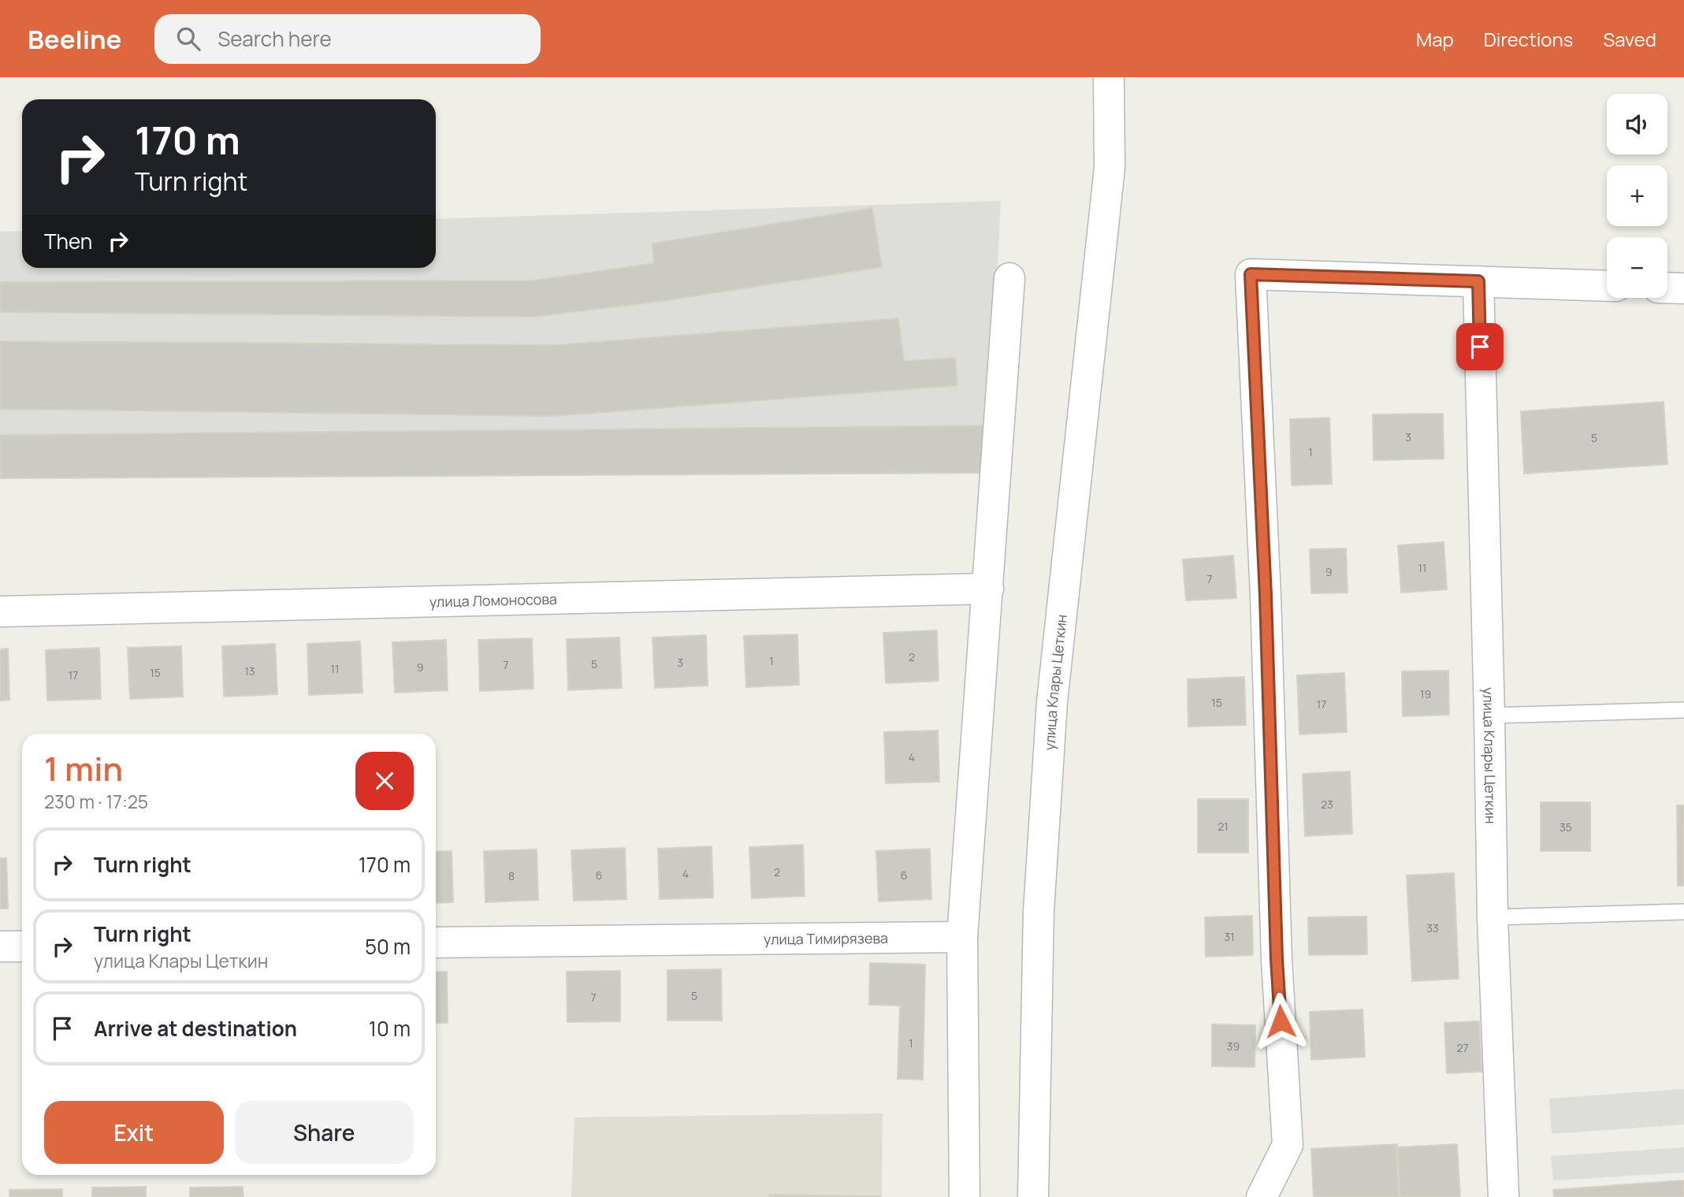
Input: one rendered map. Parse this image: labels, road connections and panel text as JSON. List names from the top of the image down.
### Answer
{
  "streets": {
    "street": ["улица Ломоносова", "улица Клары Цеткин", "улица Тимирязева"]
  },
  "house_numbers": [
    "3",
    "5",
    "1",
    "11",
    "9",
    "7",
    "2",
    "1",
    "3",
    "5",
    "7",
    "9",
    "11",
    "13",
    "15",
    "17",
    "19",
    "15",
    "17",
    "4",
    "23",
    "21",
    "35",
    "2",
    "4",
    "6",
    "6",
    "8",
    "33",
    "31",
    "5",
    "7",
    "1",
    "39",
    "27"
  ],
  "page": {
    "header": "Beeline",
    "search": "Search here",
    "nav": ["Map", "Directions", "Saved"],
    "map_buttons": ["+", "−"],
    "turn": ["170 m", "Turn right"],
    "then": "Then",
    "heading": ["1 min", "230 m · 17:25"],
    "list": [
      {
        "name": "Turn right",
        "value": "170 m"
      },
      {
        "name": "Turn right",
        "note": "улица Клары Цеткин",
        "value": "50 m"
      },
      {
        "name": "Arrive at destination",
        "value": "10 m"
      }
    ],
    "buttons": ["Exit", "Share"]
  }
}
